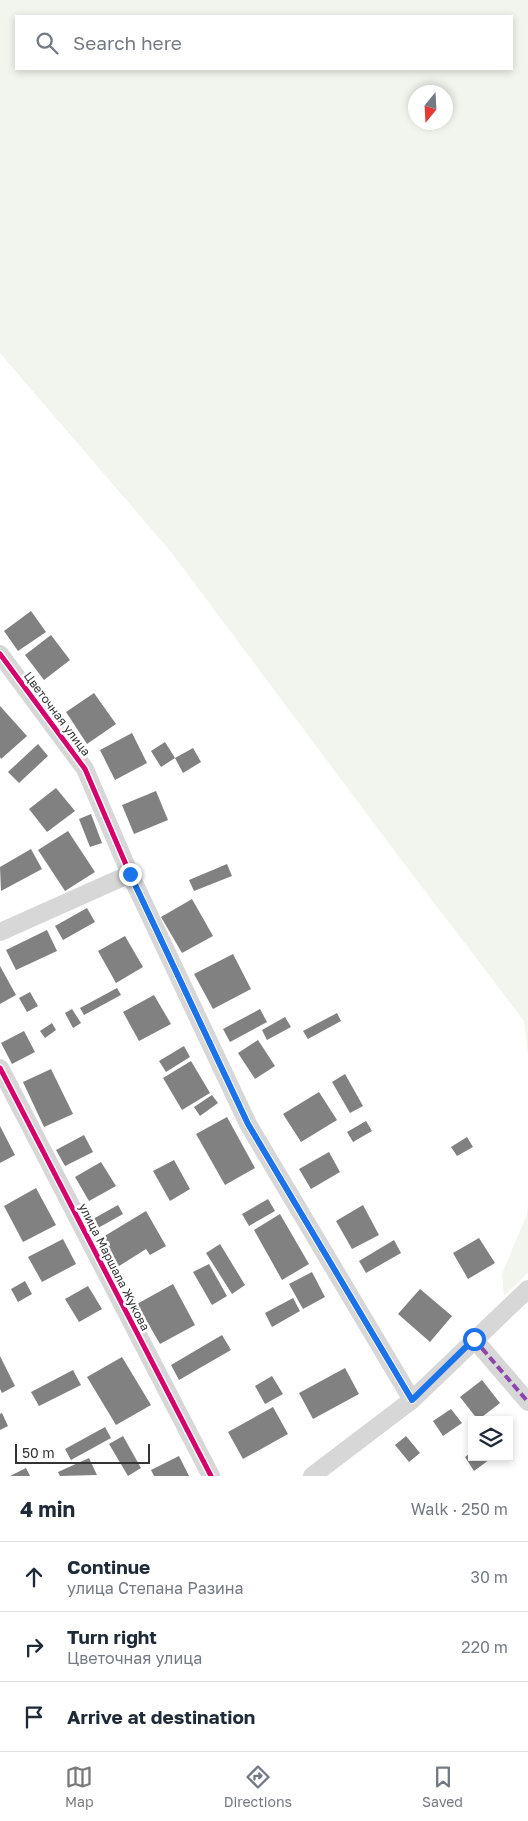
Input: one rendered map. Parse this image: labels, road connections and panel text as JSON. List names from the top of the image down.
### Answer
{
  "streets": {
    "street": ["Цветочная улица", "улица Маршала Жукова"]
  },
  "scale_bar": "50 m",
  "north": "bottom",
  "page": {
    "search": "Search here",
    "scale": "50 m",
    "heading": ["4 min", "Walk · 250 m"],
    "list": [
      ["Continue", "улица Степана Разина", "30 m"],
      ["Turn right", "Цветочная улица", "220 m"],
      "Arrive at destination"
    ],
    "nav": ["Map", "Directions", "Saved"]
  }
}
